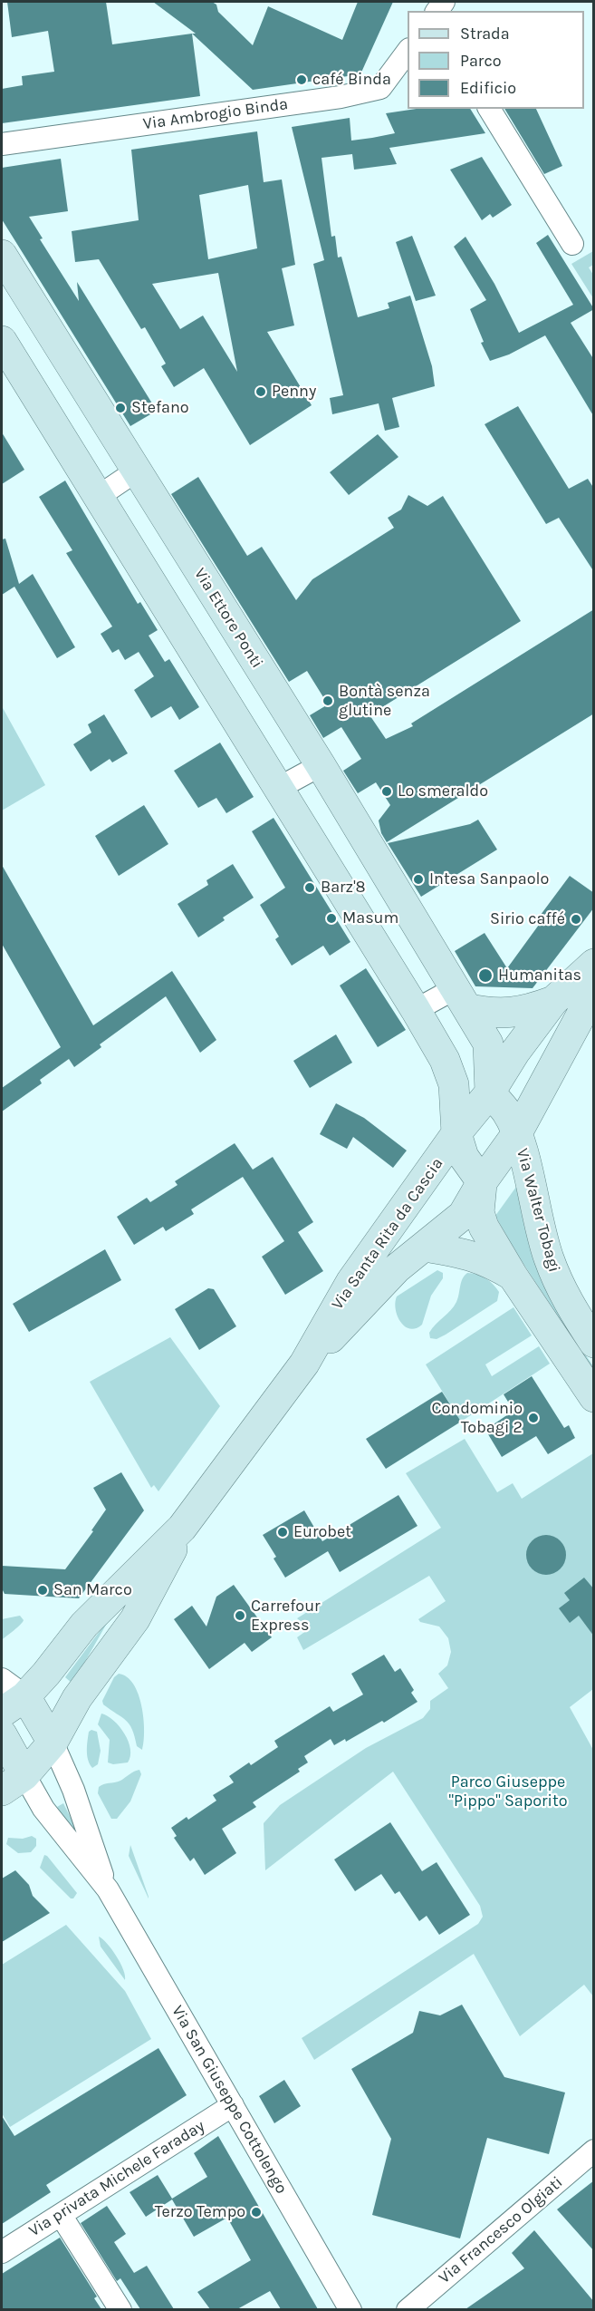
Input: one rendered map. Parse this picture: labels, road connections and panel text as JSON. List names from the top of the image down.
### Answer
{
  "streets": {
    "street": [
      "Via Ambrogio Binda",
      "Via Ettore Ponti",
      "Via Walter Tobagi",
      "Via Santa Rita da Cascia",
      "Via San Giuseppe Cottolengo",
      "Via privata Michele Faraday",
      "Via Francesco Olgiati"
    ]
  },
  "crossings": [
    ["Via Ettore Ponti", "Via Walter Tobagi"],
    ["Via Ettore Ponti", "Via Santa Rita da Cascia"],
    ["Via Walter Tobagi", "Via Santa Rita da Cascia"],
    ["Via San Giuseppe Cottolengo", "Via privata Michele Faraday"]
  ],
  "parks": ["Parco Giuseppe \"Pippo\" Saporito"],
  "places": [
    "café Binda",
    "Penny",
    "Stefano",
    "Bontà senza glutine",
    "Lo smeraldo",
    "Intesa Sanpaolo",
    "Barz'8",
    "Masum",
    "Sirio caffé",
    "Humanitas",
    "Condominio Tobagi 2",
    "Eurobet",
    "San Marco",
    "Carrefour Express",
    "Terzo Tempo"
  ],
  "legend": ["Strada", "Parco", "Edificio"]
}
